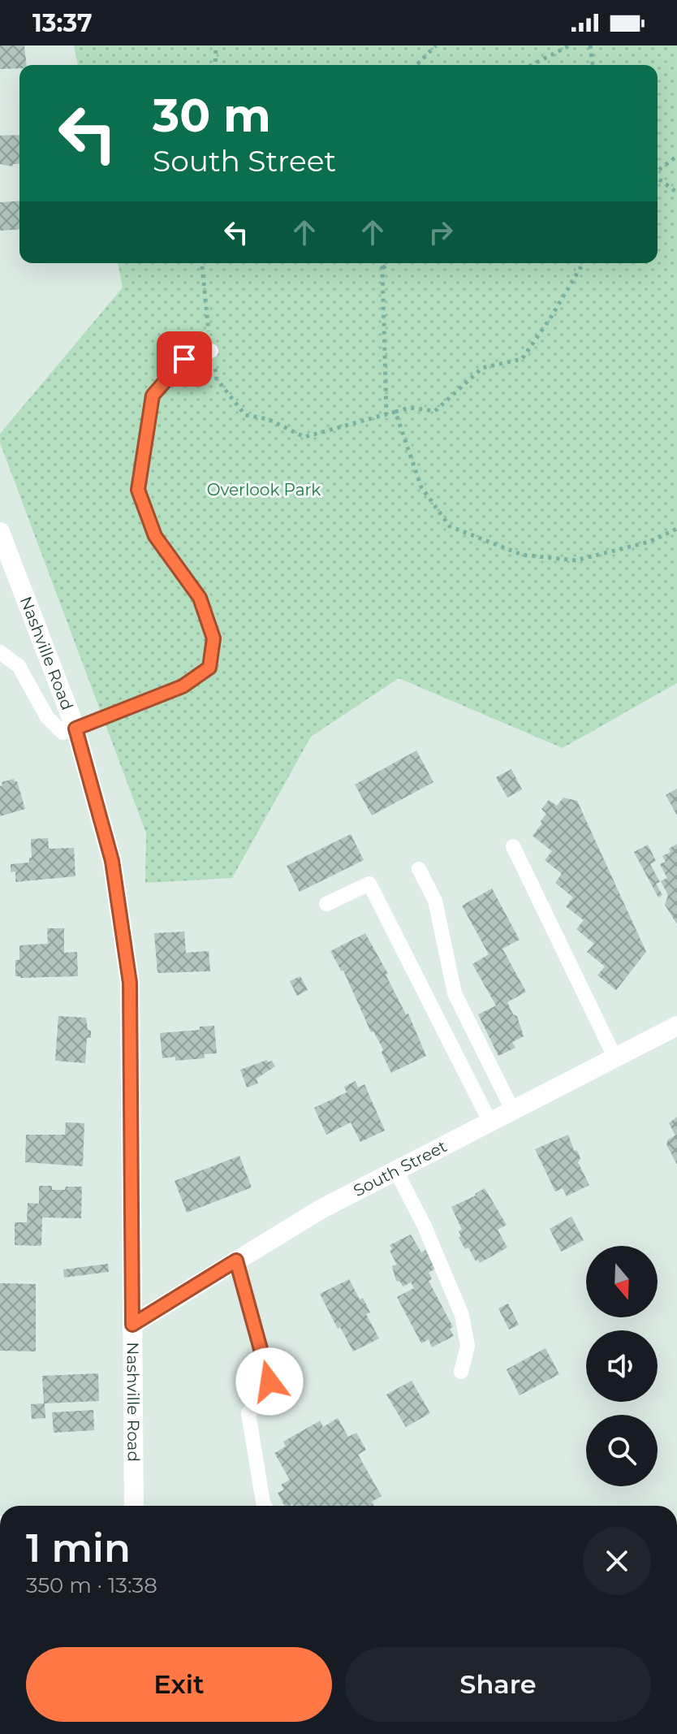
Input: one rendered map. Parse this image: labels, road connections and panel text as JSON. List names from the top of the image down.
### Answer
{
  "streets": {
    "street": ["Nashville Road", "South Street"]
  },
  "crossings": [
    ["Nashville Road", "South Street"]
  ],
  "parks": ["Overlook Park"],
  "north": "bottom",
  "page": {
    "status": "13:37",
    "turn": ["30 m", "South Street"],
    "heading": ["1 min", "350 m · 13:38"],
    "buttons": ["Exit", "Share"]
  }
}
